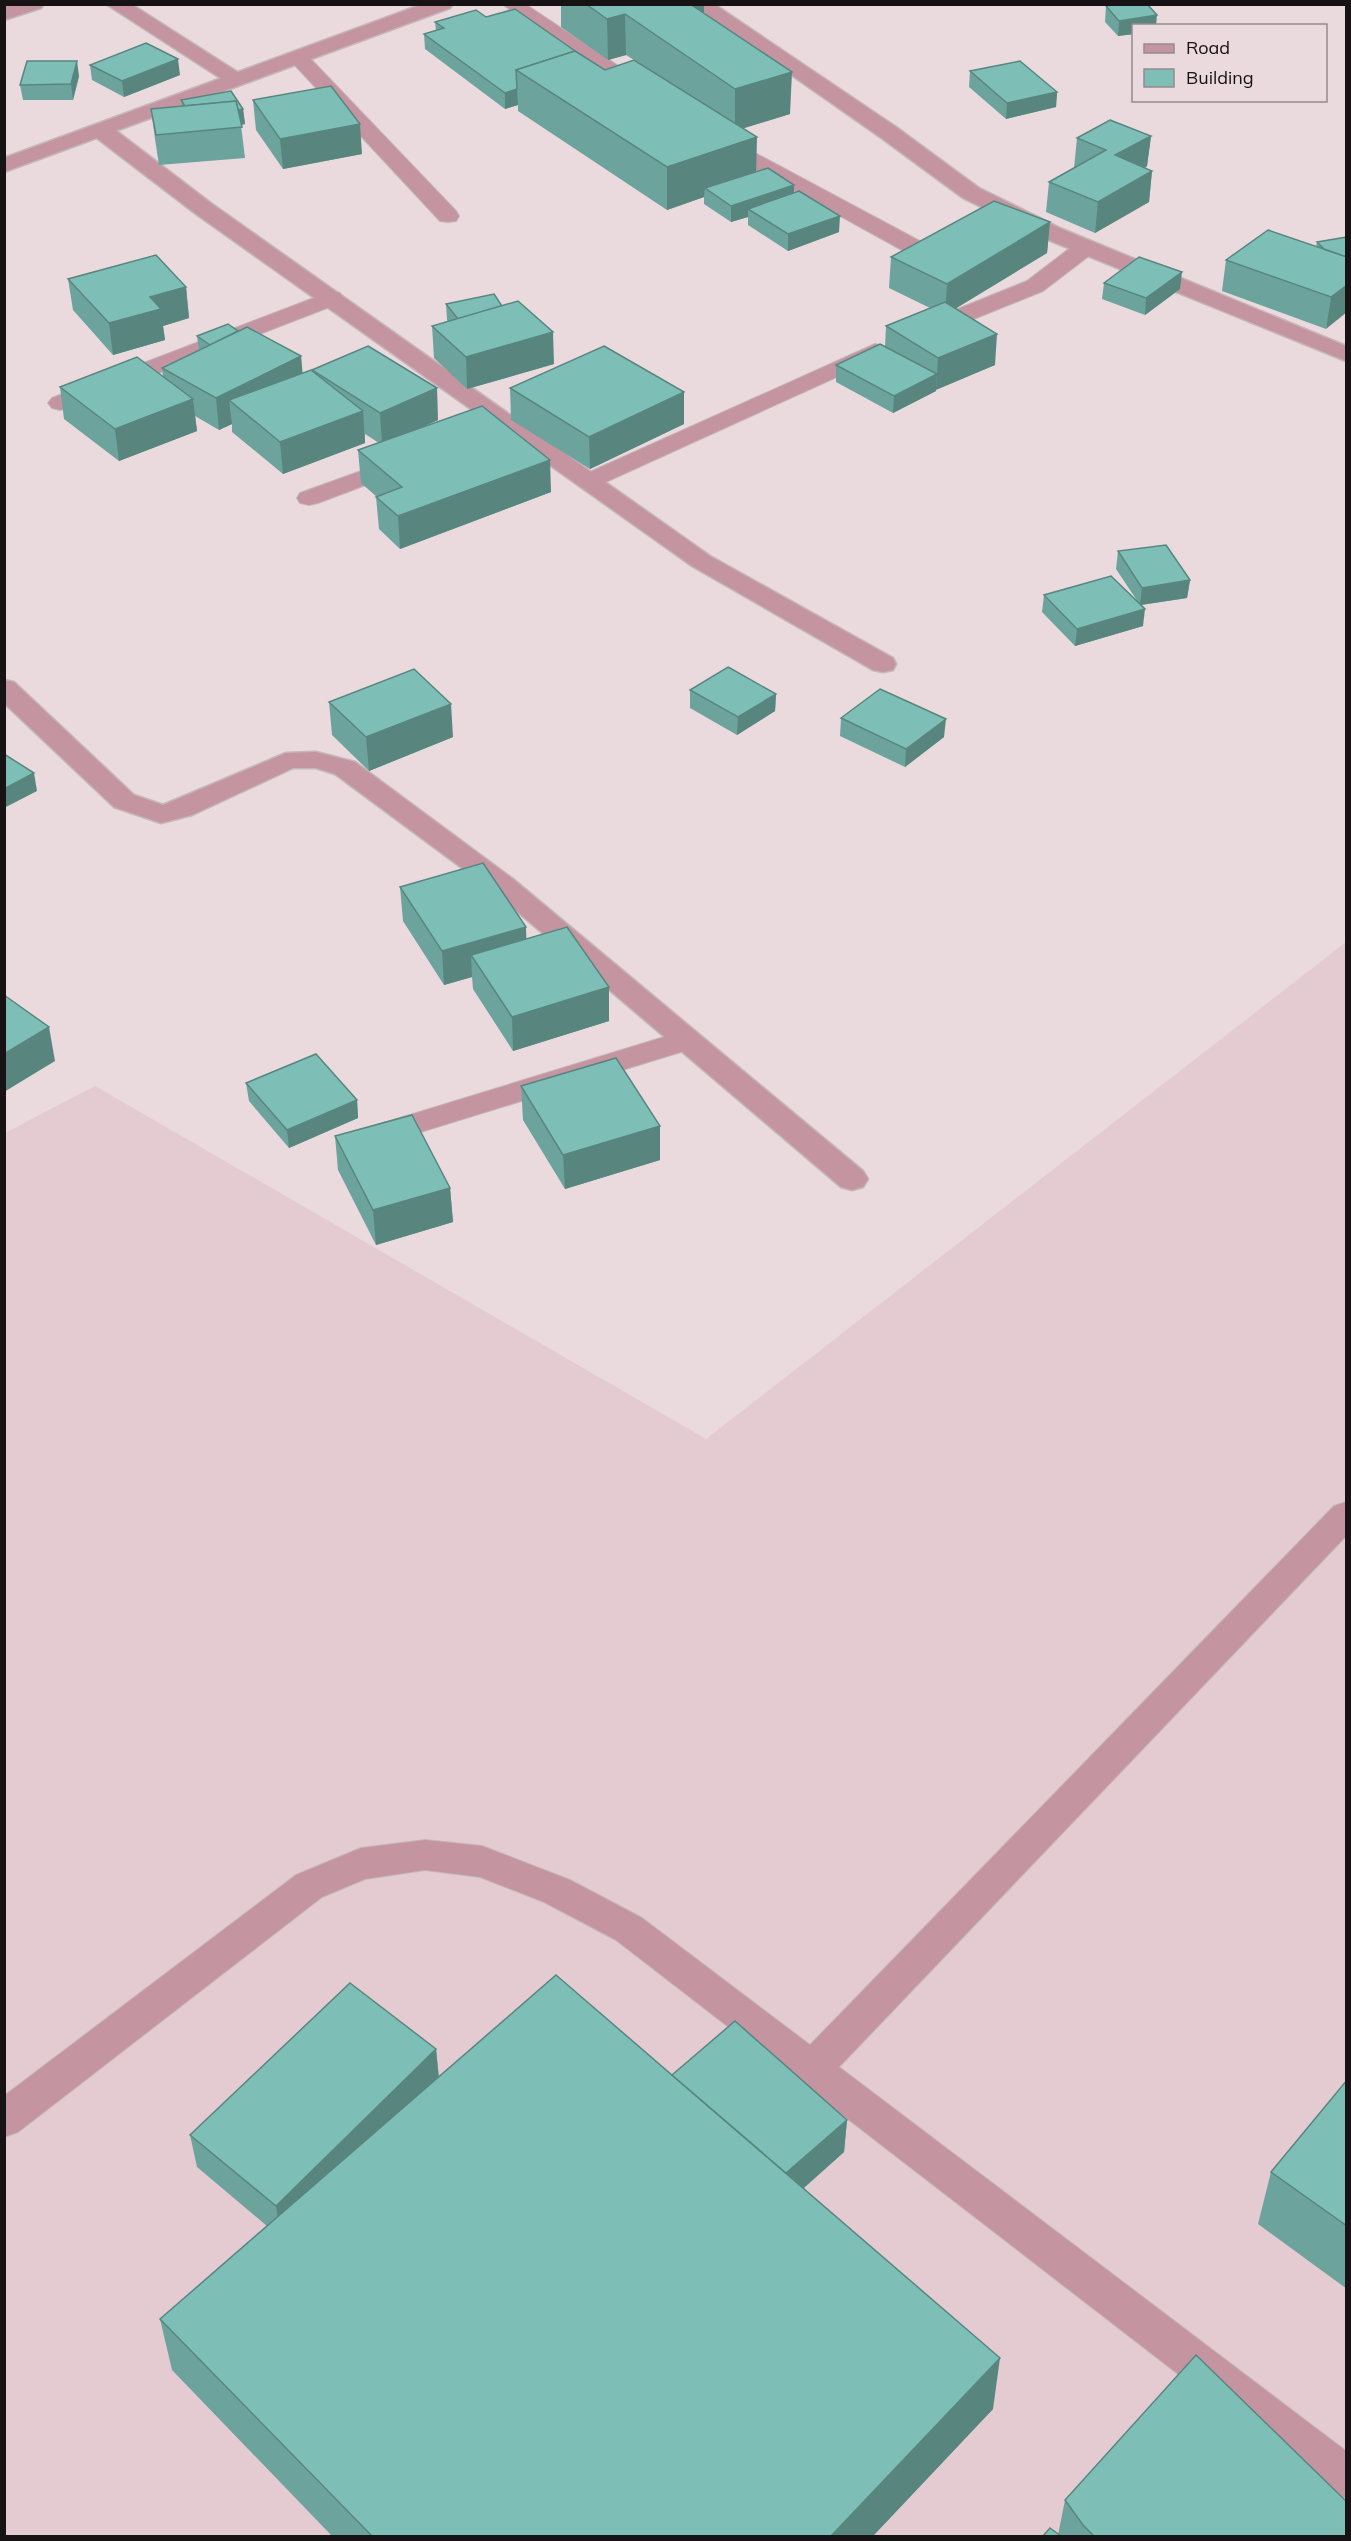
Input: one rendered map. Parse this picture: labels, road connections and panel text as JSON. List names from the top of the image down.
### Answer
{
  "legend": ["Road", "Building"]
}
